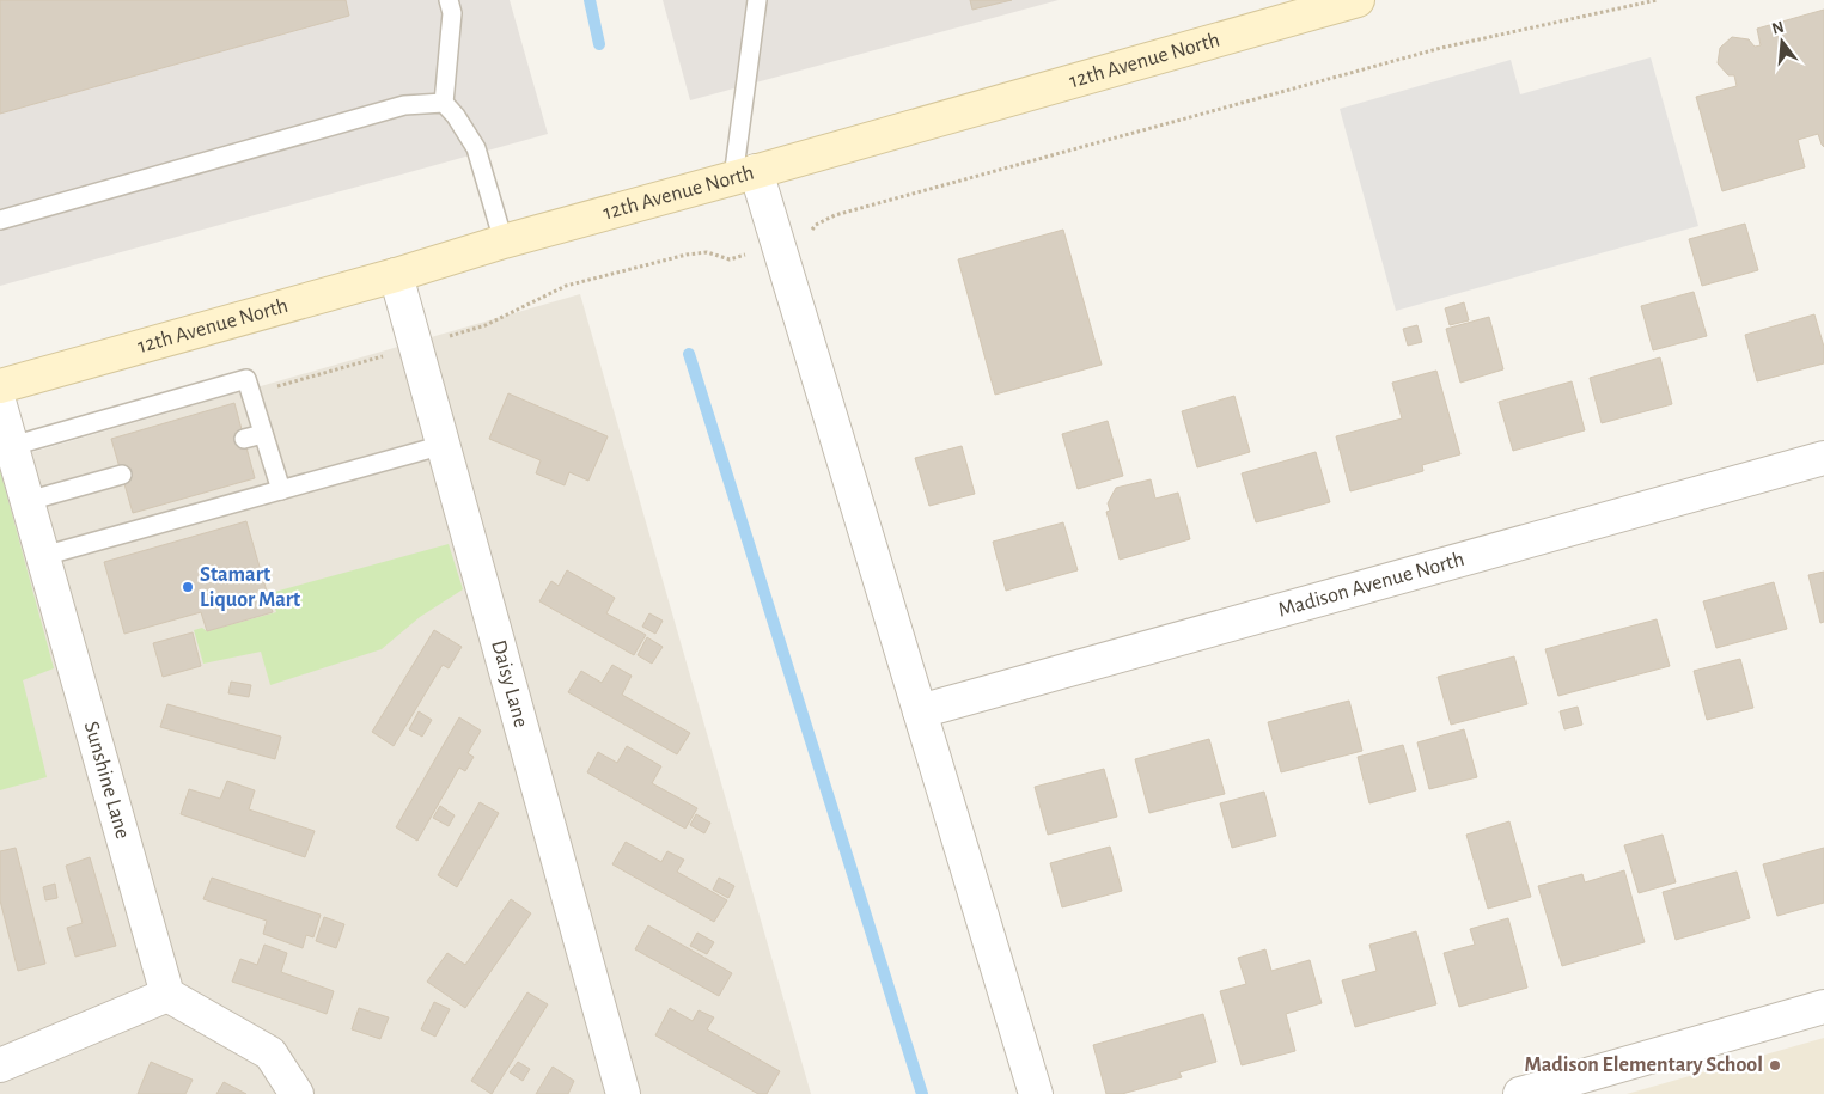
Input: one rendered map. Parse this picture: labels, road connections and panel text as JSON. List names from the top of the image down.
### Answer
{
  "streets": {
    "main road": ["12th Avenue North"],
    "street": ["Madison Avenue North", "Daisy Lane", "Sunshine Lane"]
  },
  "crossings": [
    ["12th Avenue North", "Daisy Lane"]
  ],
  "places": ["Stamart Liquor Mart", "Madison Elementary School"],
  "north": "top"
}
